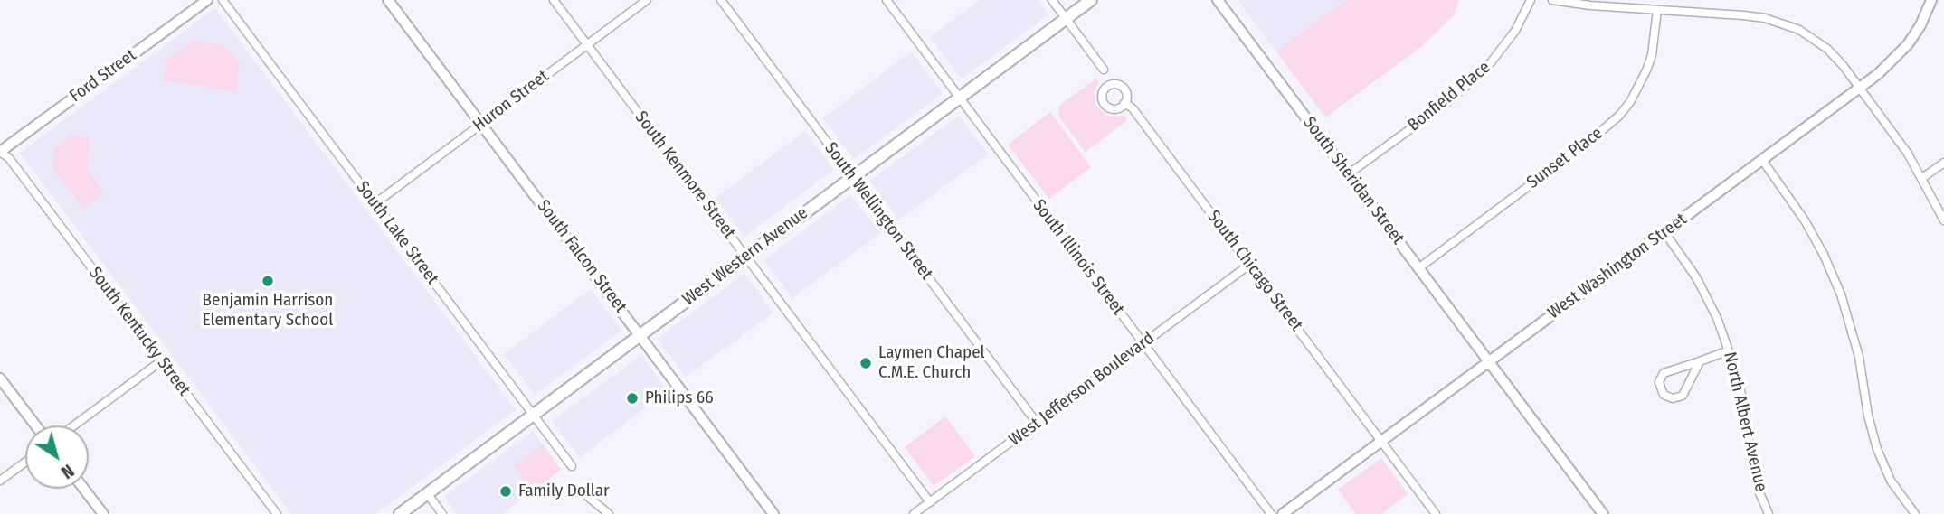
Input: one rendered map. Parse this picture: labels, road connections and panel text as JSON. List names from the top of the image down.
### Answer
{
  "streets": {
    "main road": ["West Western Avenue"],
    "street": [
      "Ford Street",
      "Bonfield Place",
      "Huron Street",
      "Sunset Place",
      "South Kenmore Street",
      "South Sheridan Street",
      "South Wellington Street",
      "South Lake Street",
      "South Falcon Street",
      "South Illinois Street",
      "West Washington Street",
      "South Chicago Street",
      "South Kentucky Street",
      "West Jefferson Boulevard",
      "North Albert Avenue"
    ]
  },
  "crossings": [
    ["Ford Street", "South Kentucky Street"],
    ["Bonfield Place", "South Sheridan Street"],
    ["Huron Street", "South Kenmore Street"],
    ["Huron Street", "South Lake Street"],
    ["Huron Street", "South Falcon Street"],
    ["Sunset Place", "South Sheridan Street"],
    ["South Kenmore Street", "West Western Avenue"],
    ["South Kenmore Street", "West Jefferson Boulevard"],
    ["South Sheridan Street", "West Washington Street"],
    ["South Wellington Street", "West Western Avenue"],
    ["South Wellington Street", "West Jefferson Boulevard"],
    ["South Lake Street", "West Western Avenue"],
    ["South Falcon Street", "West Western Avenue"],
    ["West Western Avenue", "South Illinois Street"],
    ["South Illinois Street", "West Jefferson Boulevard"],
    ["West Washington Street", "South Chicago Street"],
    ["West Washington Street", "North Albert Avenue"],
    ["South Chicago Street", "West Jefferson Boulevard"]
  ],
  "places": [
    "Benjamin Harrison Elementary School",
    "Laymen Chapel C.M.E. Church",
    "Philips 66",
    "Family Dollar"
  ],
  "north": "bottom right"
}
